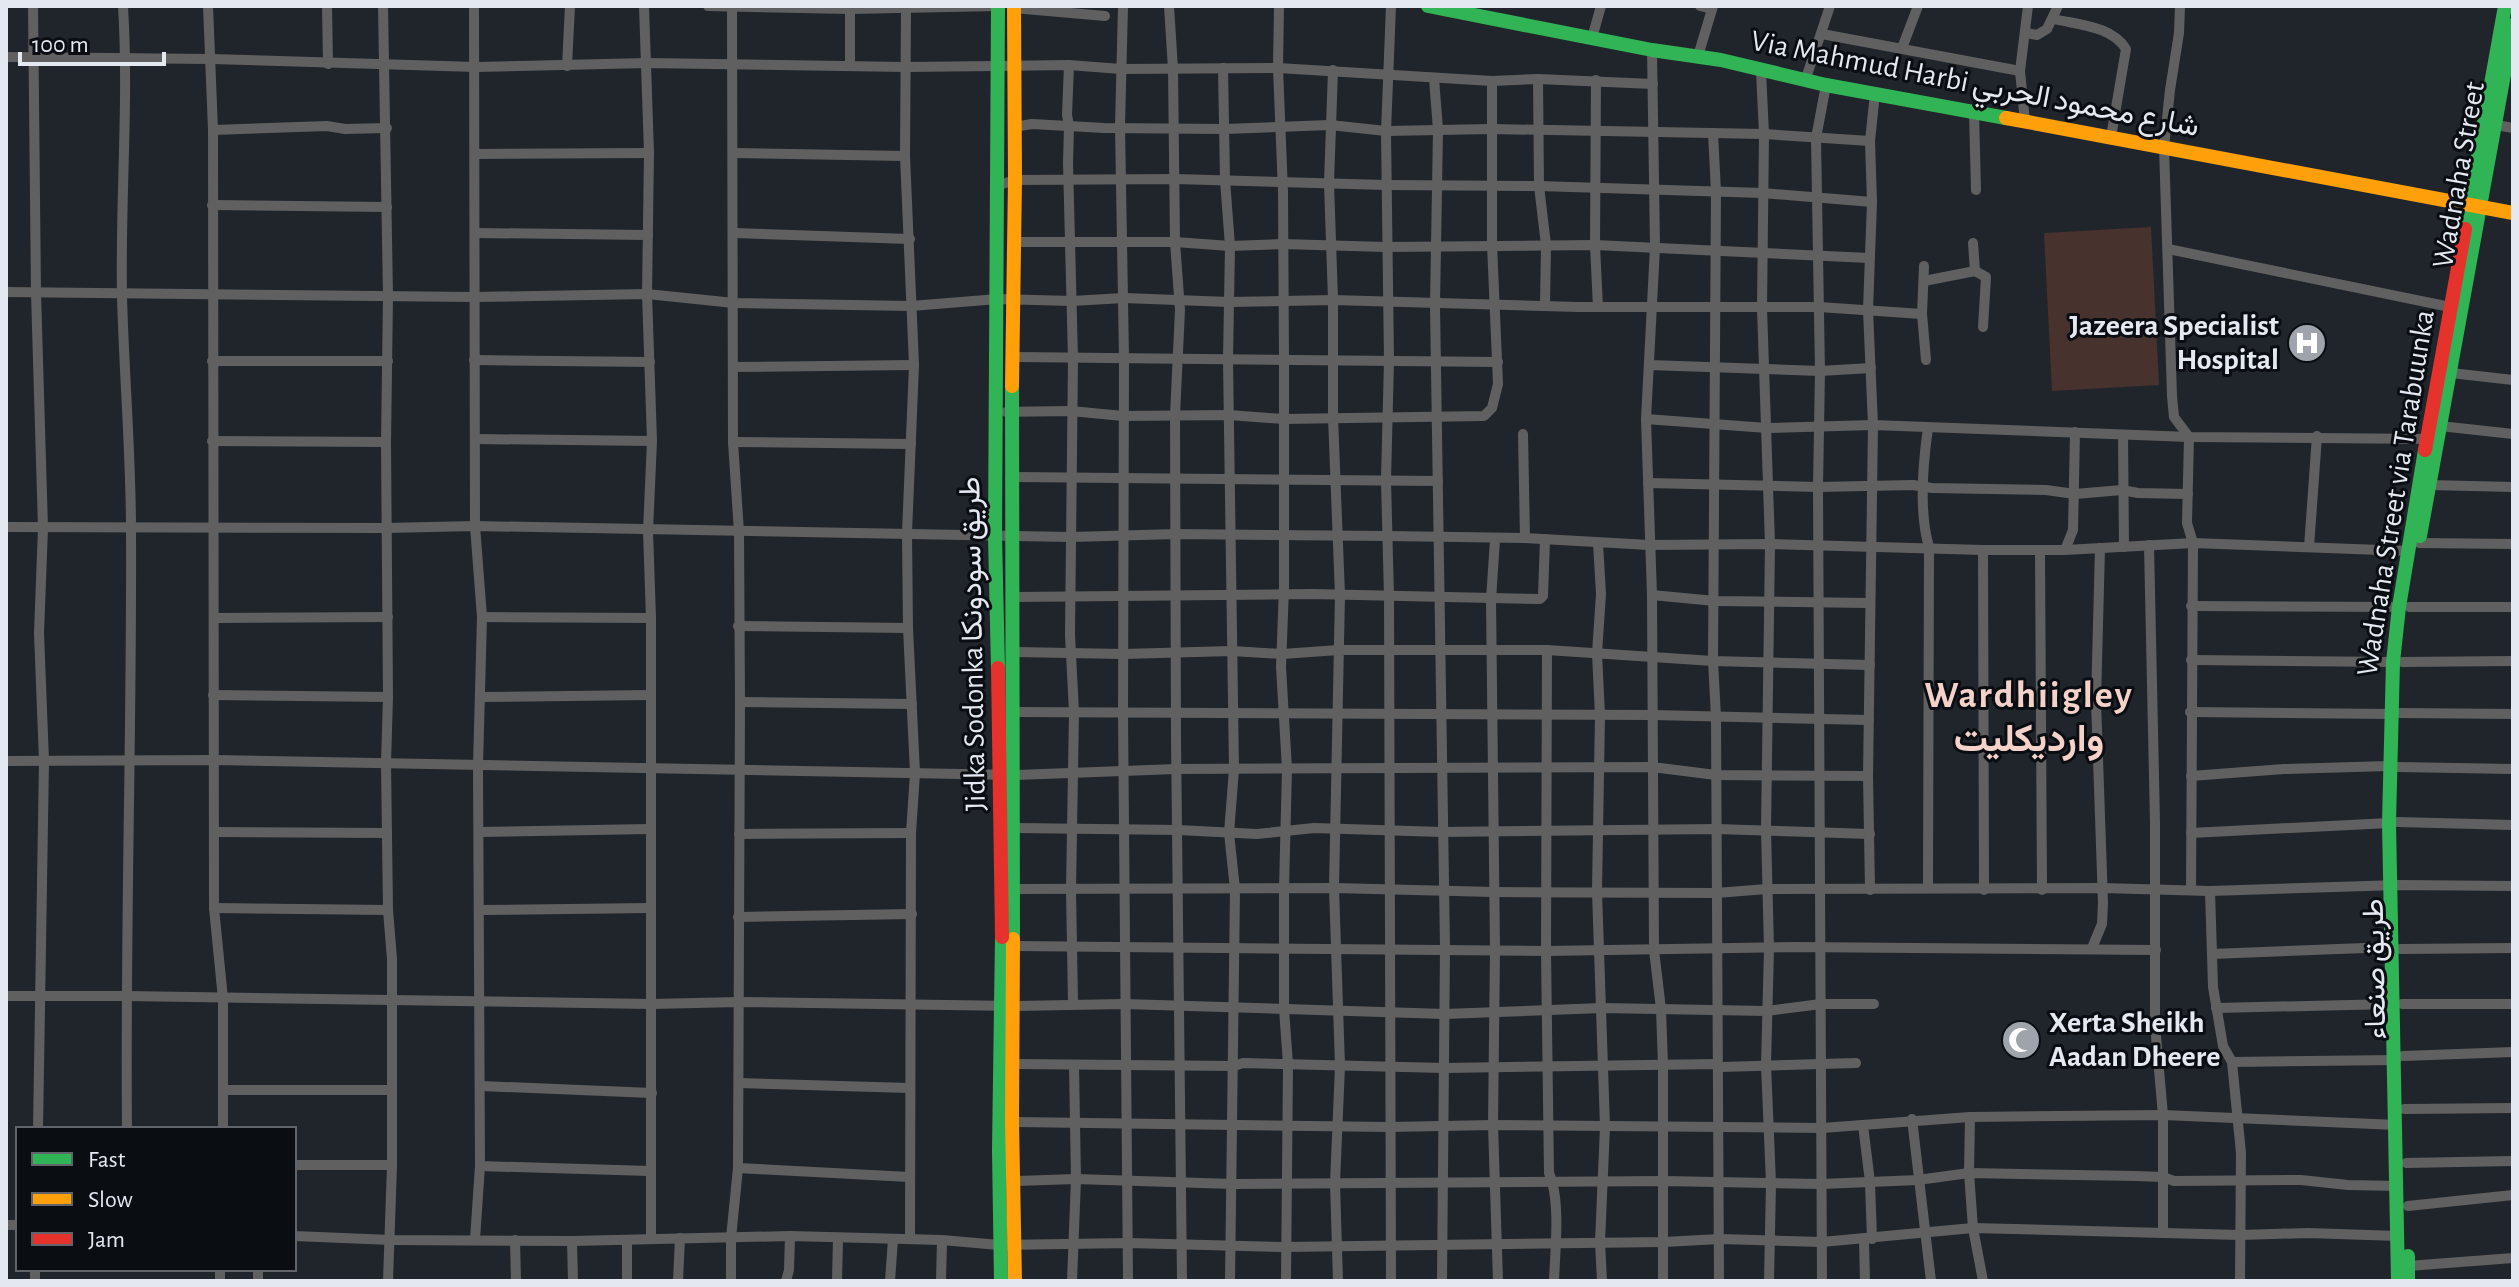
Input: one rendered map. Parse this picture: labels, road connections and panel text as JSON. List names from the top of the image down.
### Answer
{
  "streets": {
    "main road": [
      "Via Mahmud Harbi شارع محمود الحربي",
      "Wadnaha Street",
      "Wadnaha Street via Tarabuunka",
      "Jidka Sodonka طريق سودونكا",
      "طريق صنعاء"
    ]
  },
  "crossings": [
    ["Via Mahmud Harbi شارع محمود الحربي", "Wadnaha Street"],
    ["Wadnaha Street", "Wadnaha Street via Tarabuunka"],
    ["Wadnaha Street", "طريق صنعاء"]
  ],
  "districts": ["Wardhiigley وارديكليت"],
  "places": {
    "hospital": ["Jazeera Specialist Hospital"],
    "mosque": ["Xerta Sheikh Aadan Dheere"]
  },
  "legend": ["Fast", "Slow", "Jam"],
  "scale_bar": "100 m"
}
